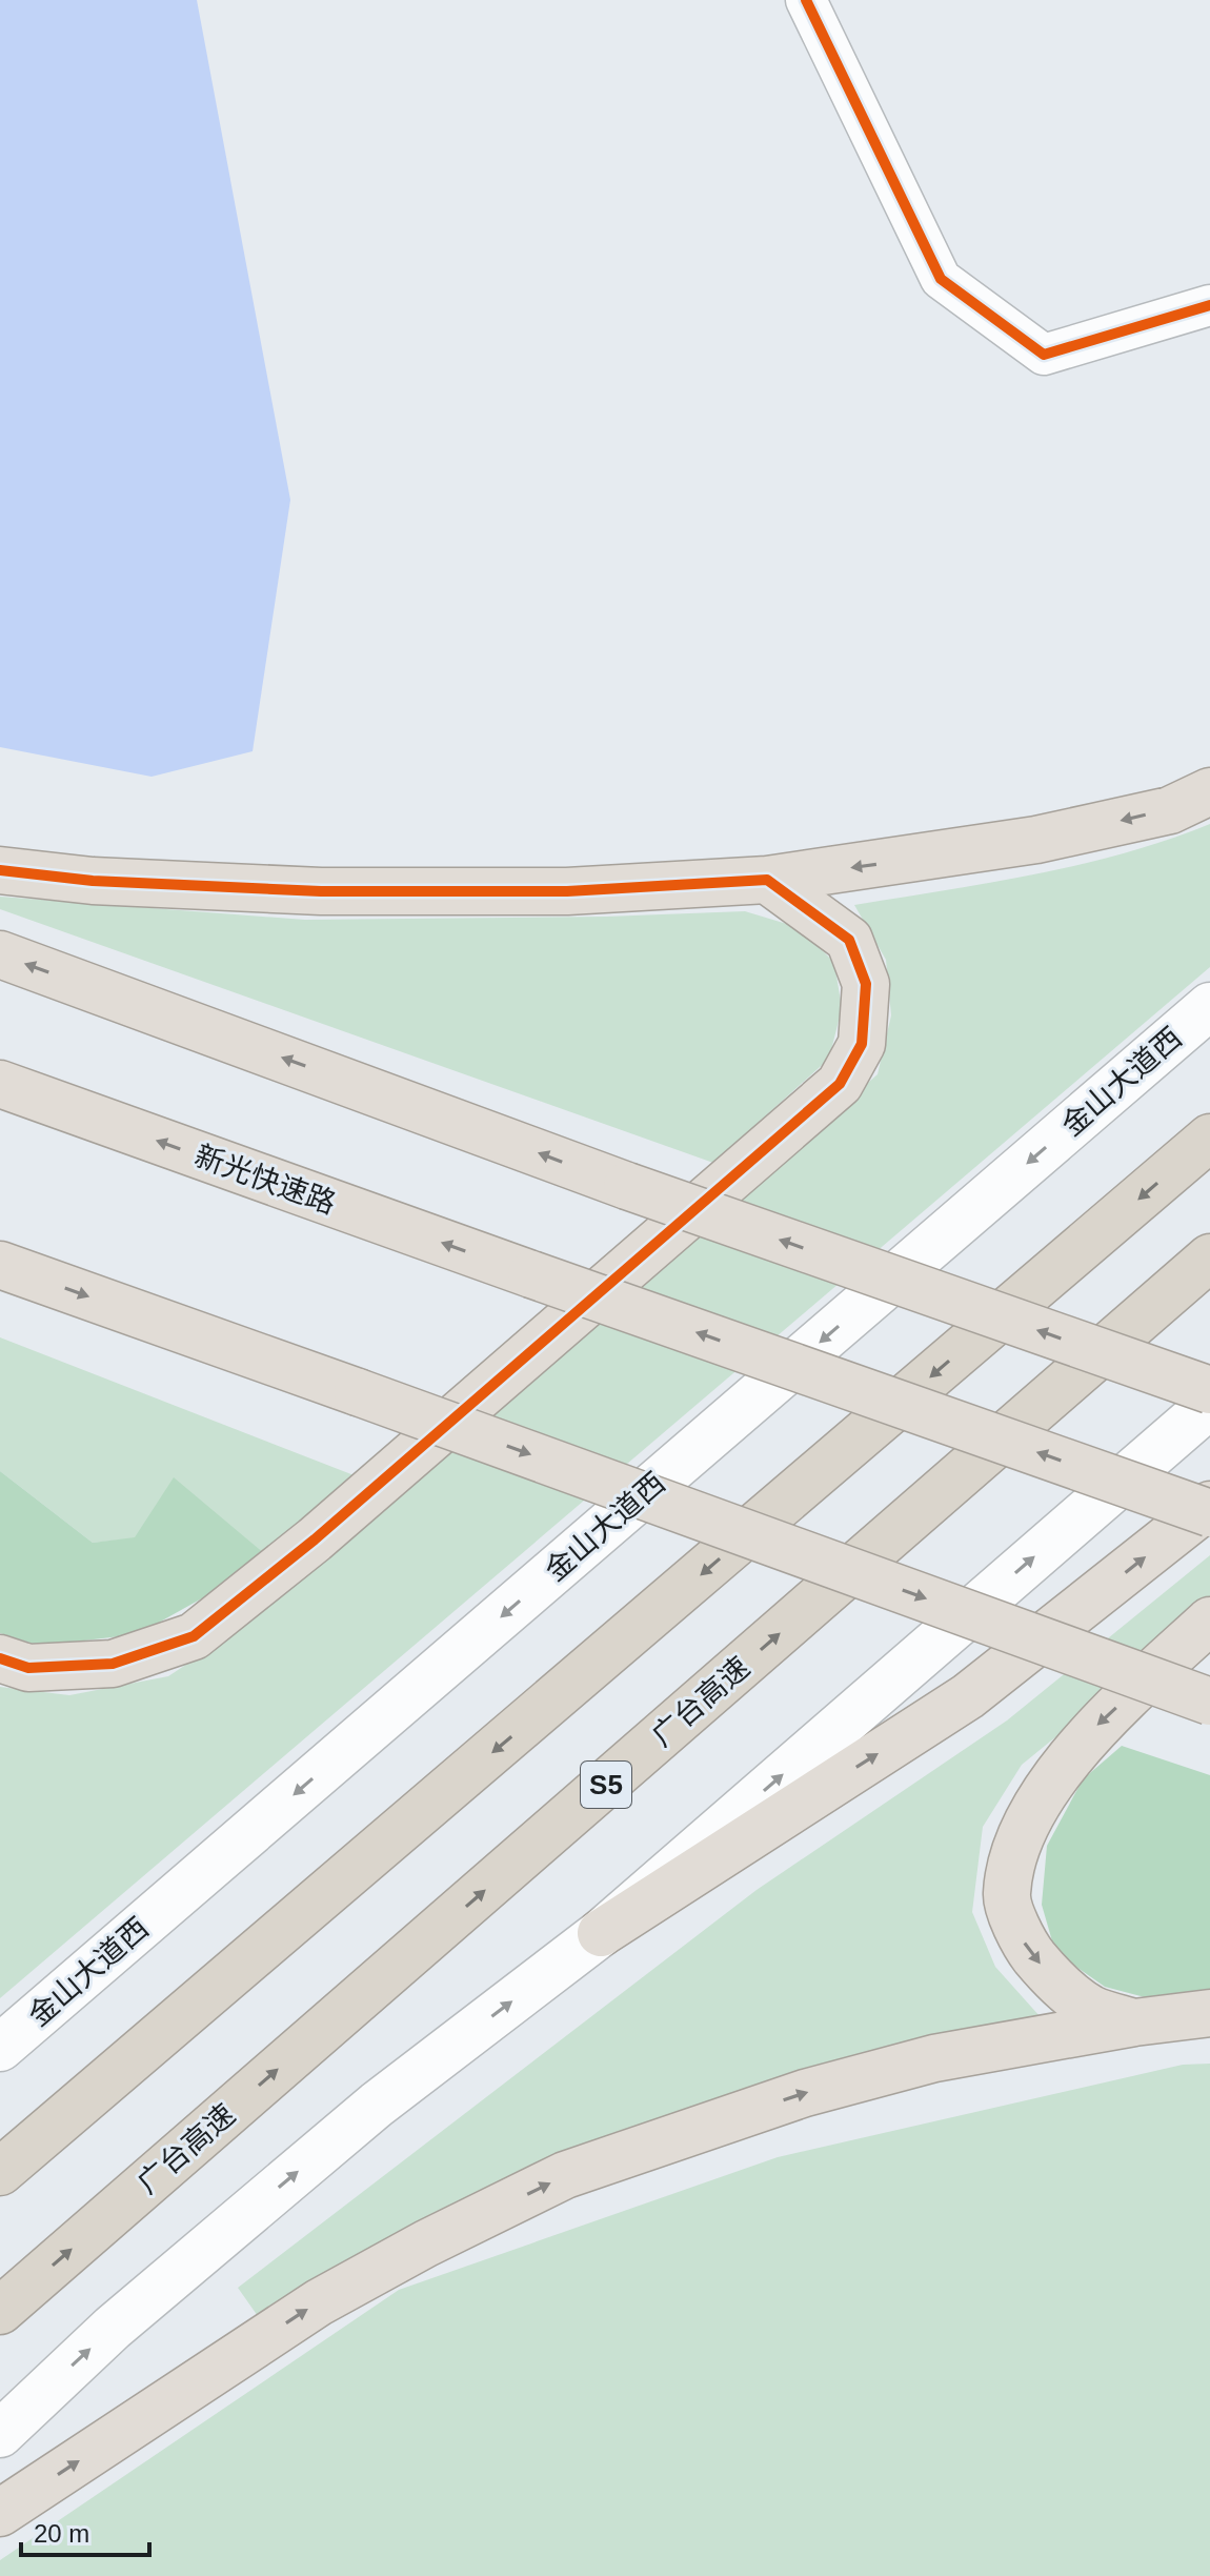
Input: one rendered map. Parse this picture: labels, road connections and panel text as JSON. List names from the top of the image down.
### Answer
{
  "streets": {
    "highway": ["新光快速路", "广台高速", "S5"],
    "main road": ["金山大道西"]
  },
  "scale_bar": "20 m"
}
